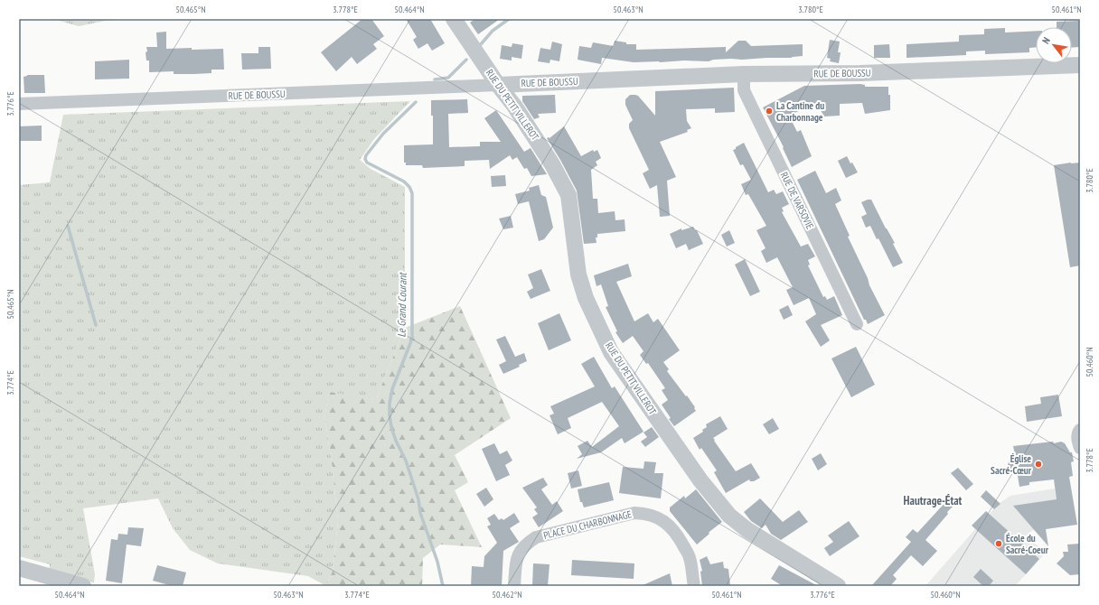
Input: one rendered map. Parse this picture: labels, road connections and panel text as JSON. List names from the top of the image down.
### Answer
{
  "streets": {
    "street": [
      "RUE DE BOUSSU",
      "RUE DU PETIT VILLEROT",
      "RUE DE VARSOVIE",
      "PLACE DU CHARBONNAGE"
    ]
  },
  "crossings": [
    ["RUE DE BOUSSU", "RUE DU PETIT VILLEROT"],
    ["RUE DE BOUSSU", "RUE DE VARSOVIE"]
  ],
  "districts": ["Hautrage-État"],
  "water": ["Le Grand Courant"],
  "places": ["La Cantine du Charbonnage", "Église Sacré-Cœur", "École du Sacré-Coeur"],
  "north": "top left",
  "coordinates": [
    "50.465°N",
    "3.778°E",
    "50.464°N",
    "50.463°N",
    "3.780°E",
    "50.461°N",
    "3.776°E",
    "50.460°N",
    "3.774°E",
    "50.462°N"
  ]
}
